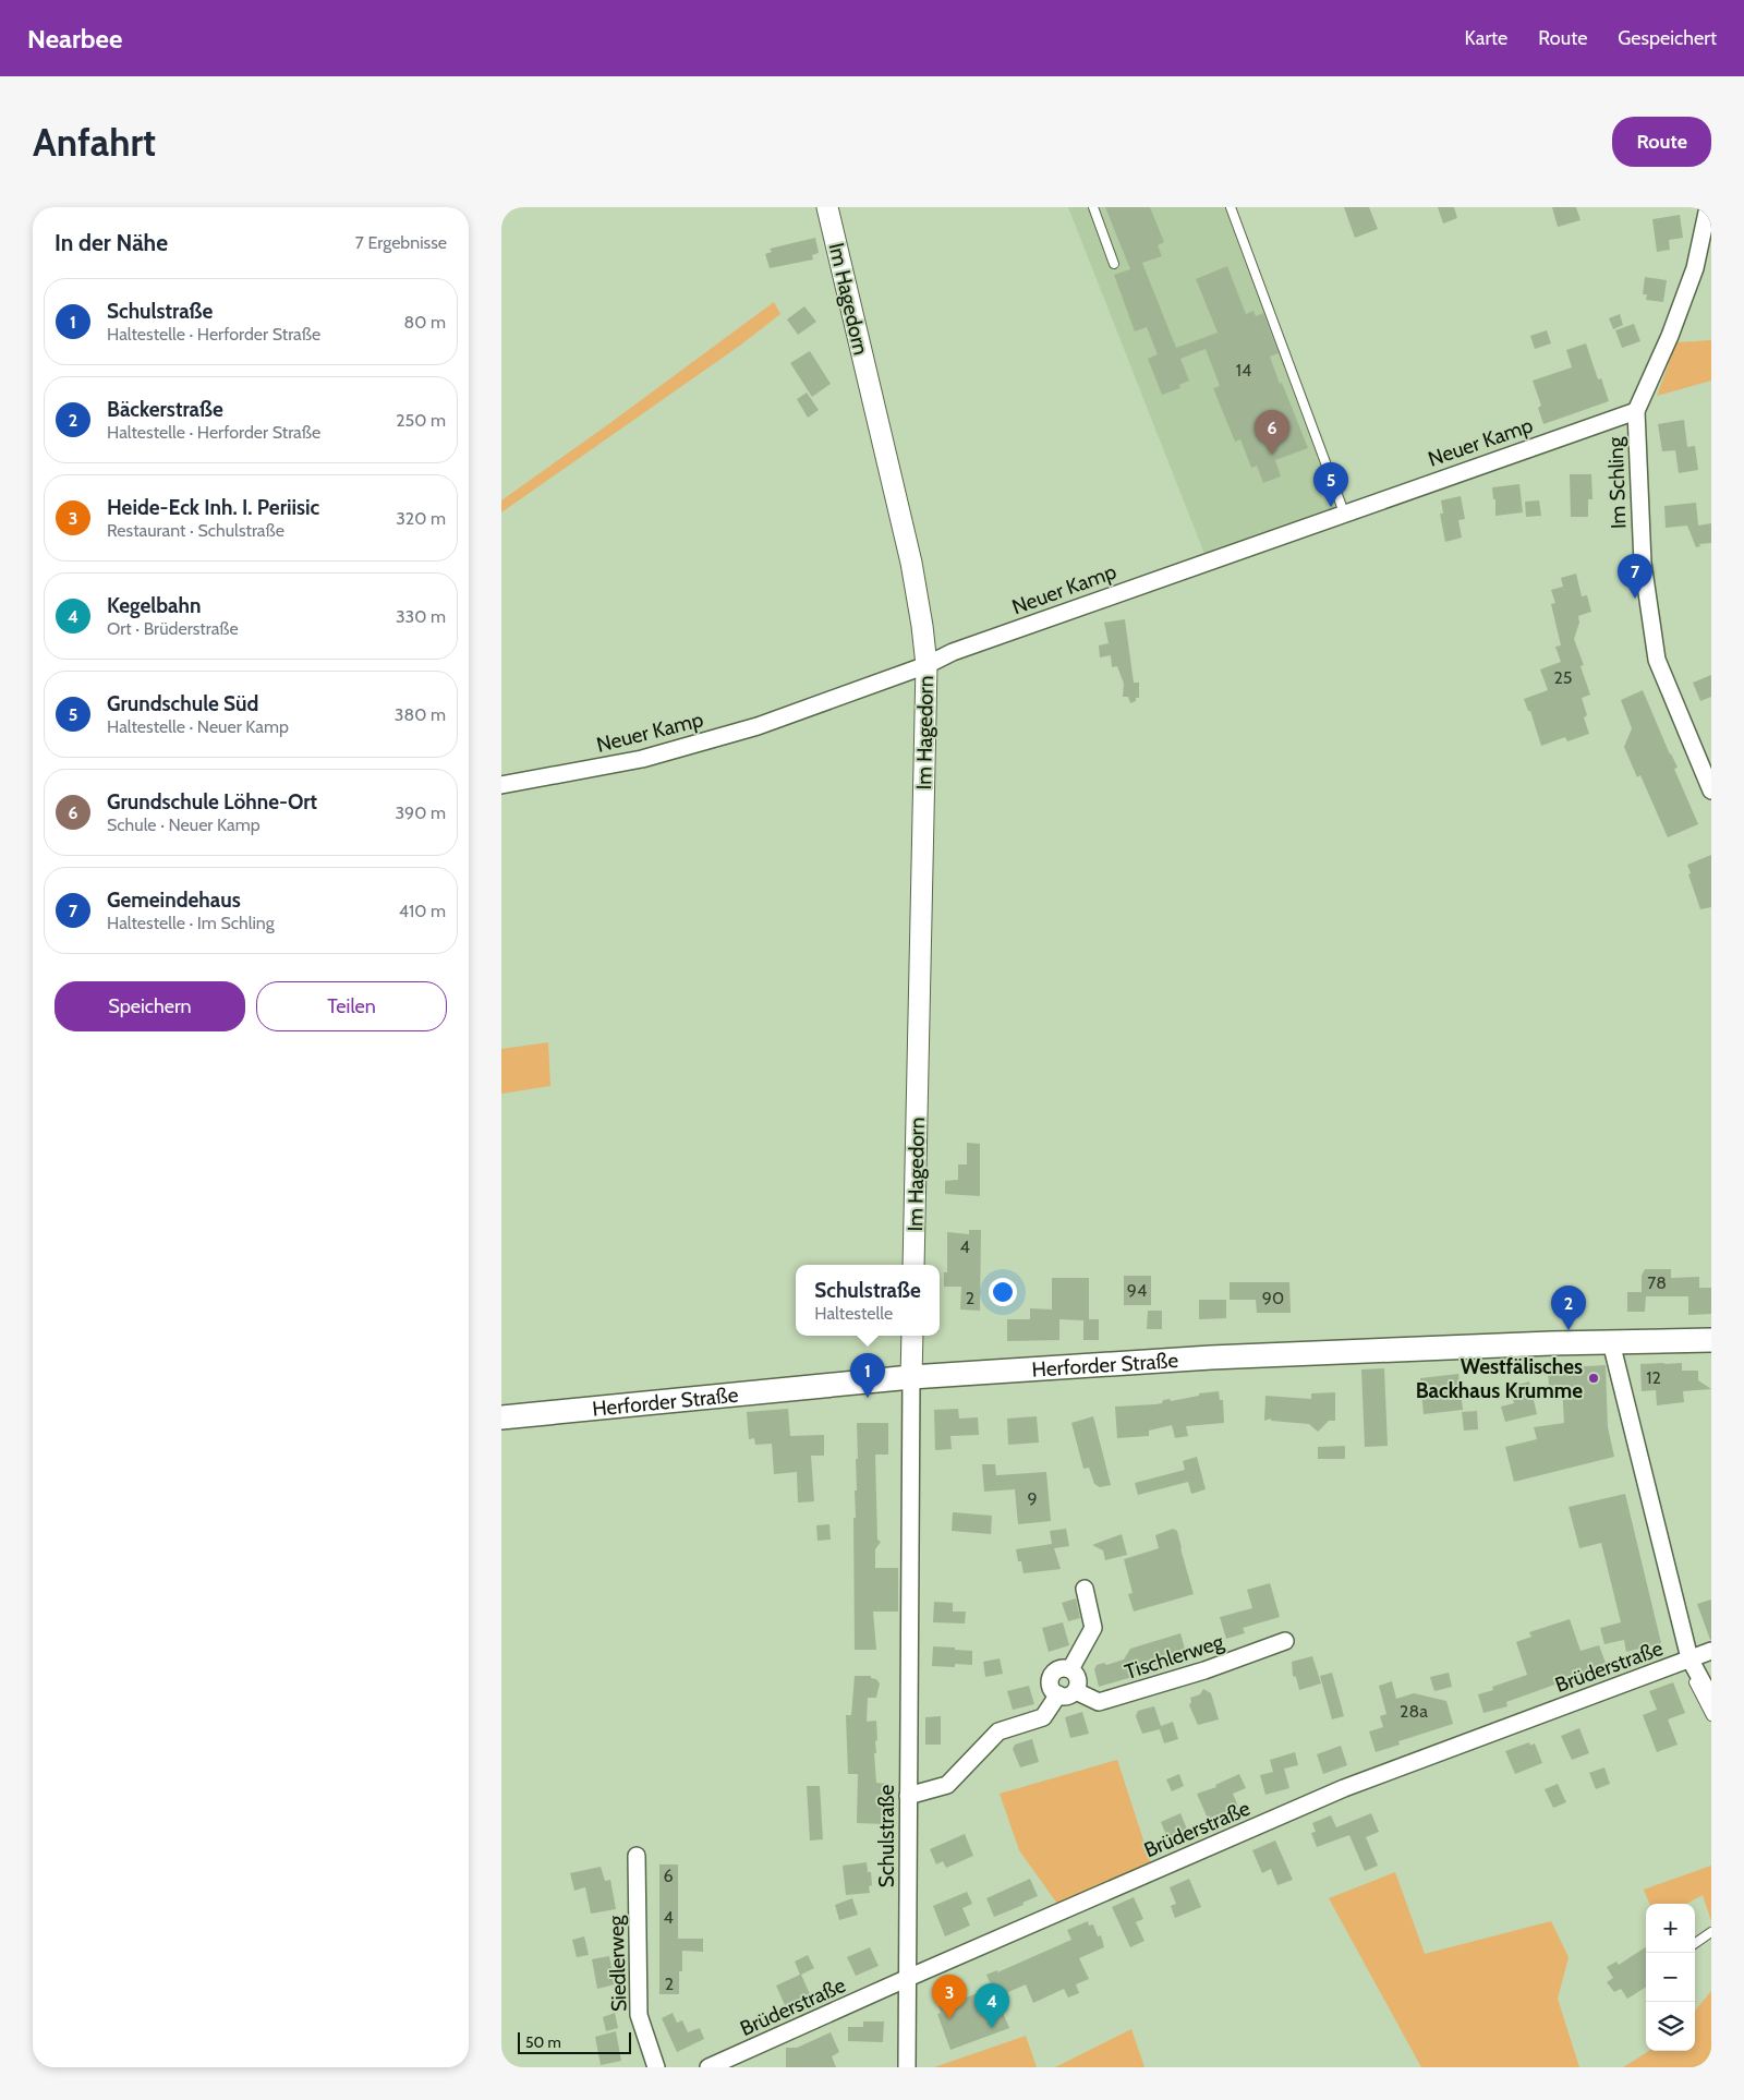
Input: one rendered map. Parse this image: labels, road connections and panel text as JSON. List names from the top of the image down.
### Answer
{
  "streets": {
    "main road": ["Herforder Straße"],
    "street": [
      "Im Hagedorn",
      "Neuer Kamp",
      "Im Schling",
      "Tischlerweg",
      "Brüderstraße",
      "Schulstraße",
      "Siedlerweg"
    ]
  },
  "crossings": [
    ["Im Hagedorn", "Neuer Kamp"],
    ["Neuer Kamp", "Im Schling"],
    ["Herforder Straße", "Schulstraße"],
    ["Brüderstraße", "Schulstraße"]
  ],
  "places": ["Westfälisches Backhaus Krumme"],
  "house_numbers": [
    "14",
    "25",
    "4",
    "78",
    "94",
    "2",
    "90",
    "12",
    "9",
    "28a",
    "6",
    "4",
    "2"
  ],
  "scale_bar": "50 m",
  "page": {
    "header": "Nearbee",
    "nav": ["Karte", "Route", "Gespeichert"],
    "buttons": [
      "Route",
      ["Speichern", "Teilen"]
    ],
    "title": "Anfahrt",
    "heading": ["In der Nähe", "7 Ergebnisse"],
    "list": [
      {
        "mark": "1",
        "name": "Schulstraße",
        "note": "Haltestelle · Herforder Straße",
        "value": "80 m"
      },
      {
        "mark": "2",
        "name": "Bäckerstraße",
        "note": "Haltestelle · Herforder Straße",
        "value": "250 m"
      },
      {
        "mark": "3",
        "name": "Heide-Eck Inh. I. Periisic",
        "note": "Restaurant · Schulstraße",
        "value": "320 m"
      },
      {
        "mark": "4",
        "name": "Kegelbahn",
        "note": "Ort · Brüderstraße",
        "value": "330 m"
      },
      {
        "mark": "5",
        "name": "Grundschule Süd",
        "note": "Haltestelle · Neuer Kamp",
        "value": "380 m"
      },
      {
        "mark": "6",
        "name": "Grundschule Löhne-Ort",
        "note": "Schule · Neuer Kamp",
        "value": "390 m"
      },
      {
        "mark": "7",
        "name": "Gemeindehaus",
        "note": "Haltestelle · Im Schling",
        "value": "410 m"
      }
    ],
    "pins": [
      "6",
      "5",
      "7",
      "2",
      "1",
      "3",
      "4"
    ],
    "popup": ["Schulstraße", "Haltestelle"],
    "map_buttons": ["+", "−"],
    "scale": "50 m"
  }
}
